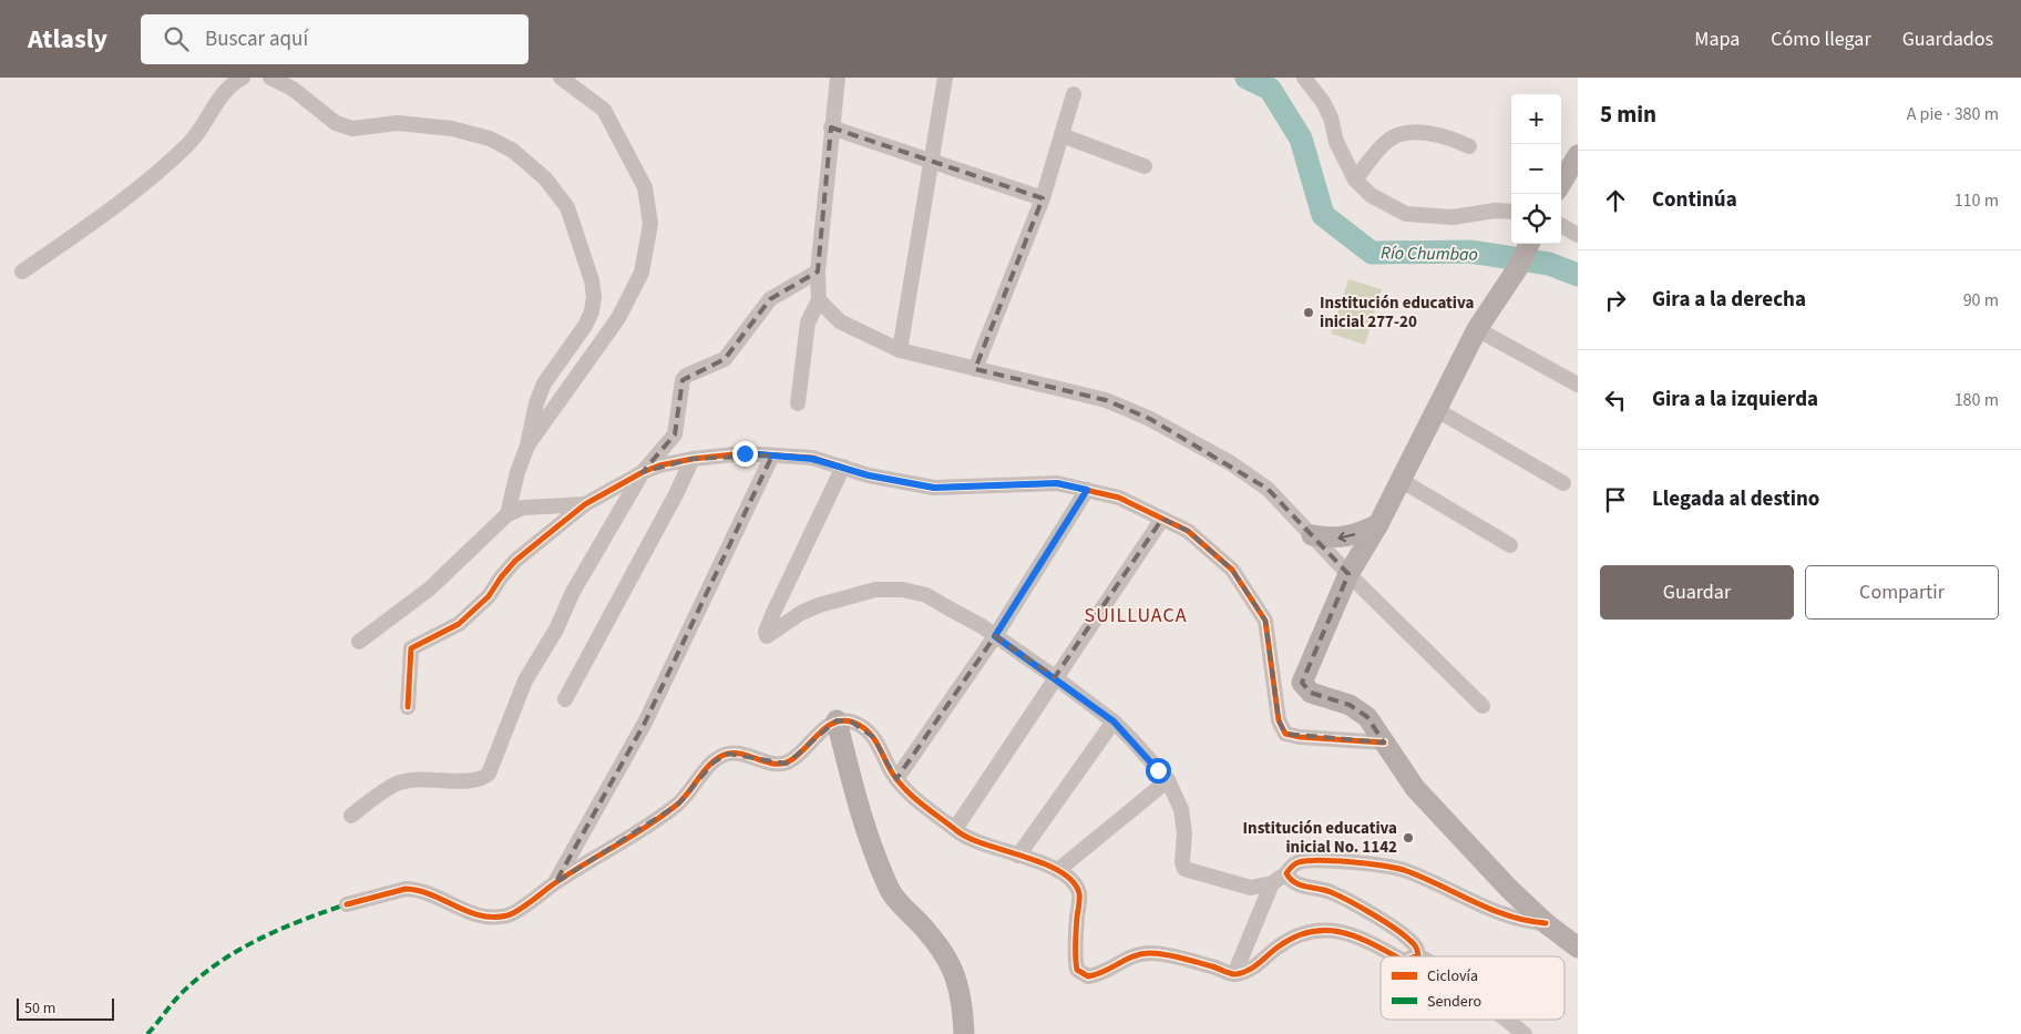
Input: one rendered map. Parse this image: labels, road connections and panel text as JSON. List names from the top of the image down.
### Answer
{
  "districts": ["SUILLUACA"],
  "water": ["Río Chumbao"],
  "places": ["Institución educativa inicial 277-20", "Institución educativa inicial No. 1142"],
  "legend": ["Ciclovía", "Sendero"],
  "scale_bar": "50 m",
  "page": {
    "header": "Atlasly",
    "search": "Buscar aquí",
    "nav": ["Mapa", "Cómo llegar", "Guardados"],
    "heading": ["5 min", "A pie · 380 m"],
    "map_buttons": ["+", "−"],
    "list": [
      ["Continúa", "110 m"],
      ["Gira a la derecha", "90 m"],
      ["Gira a la izquierda", "180 m"],
      "Llegada al destino"
    ],
    "buttons": ["Guardar", "Compartir"],
    "scale": "50 m"
  }
}
